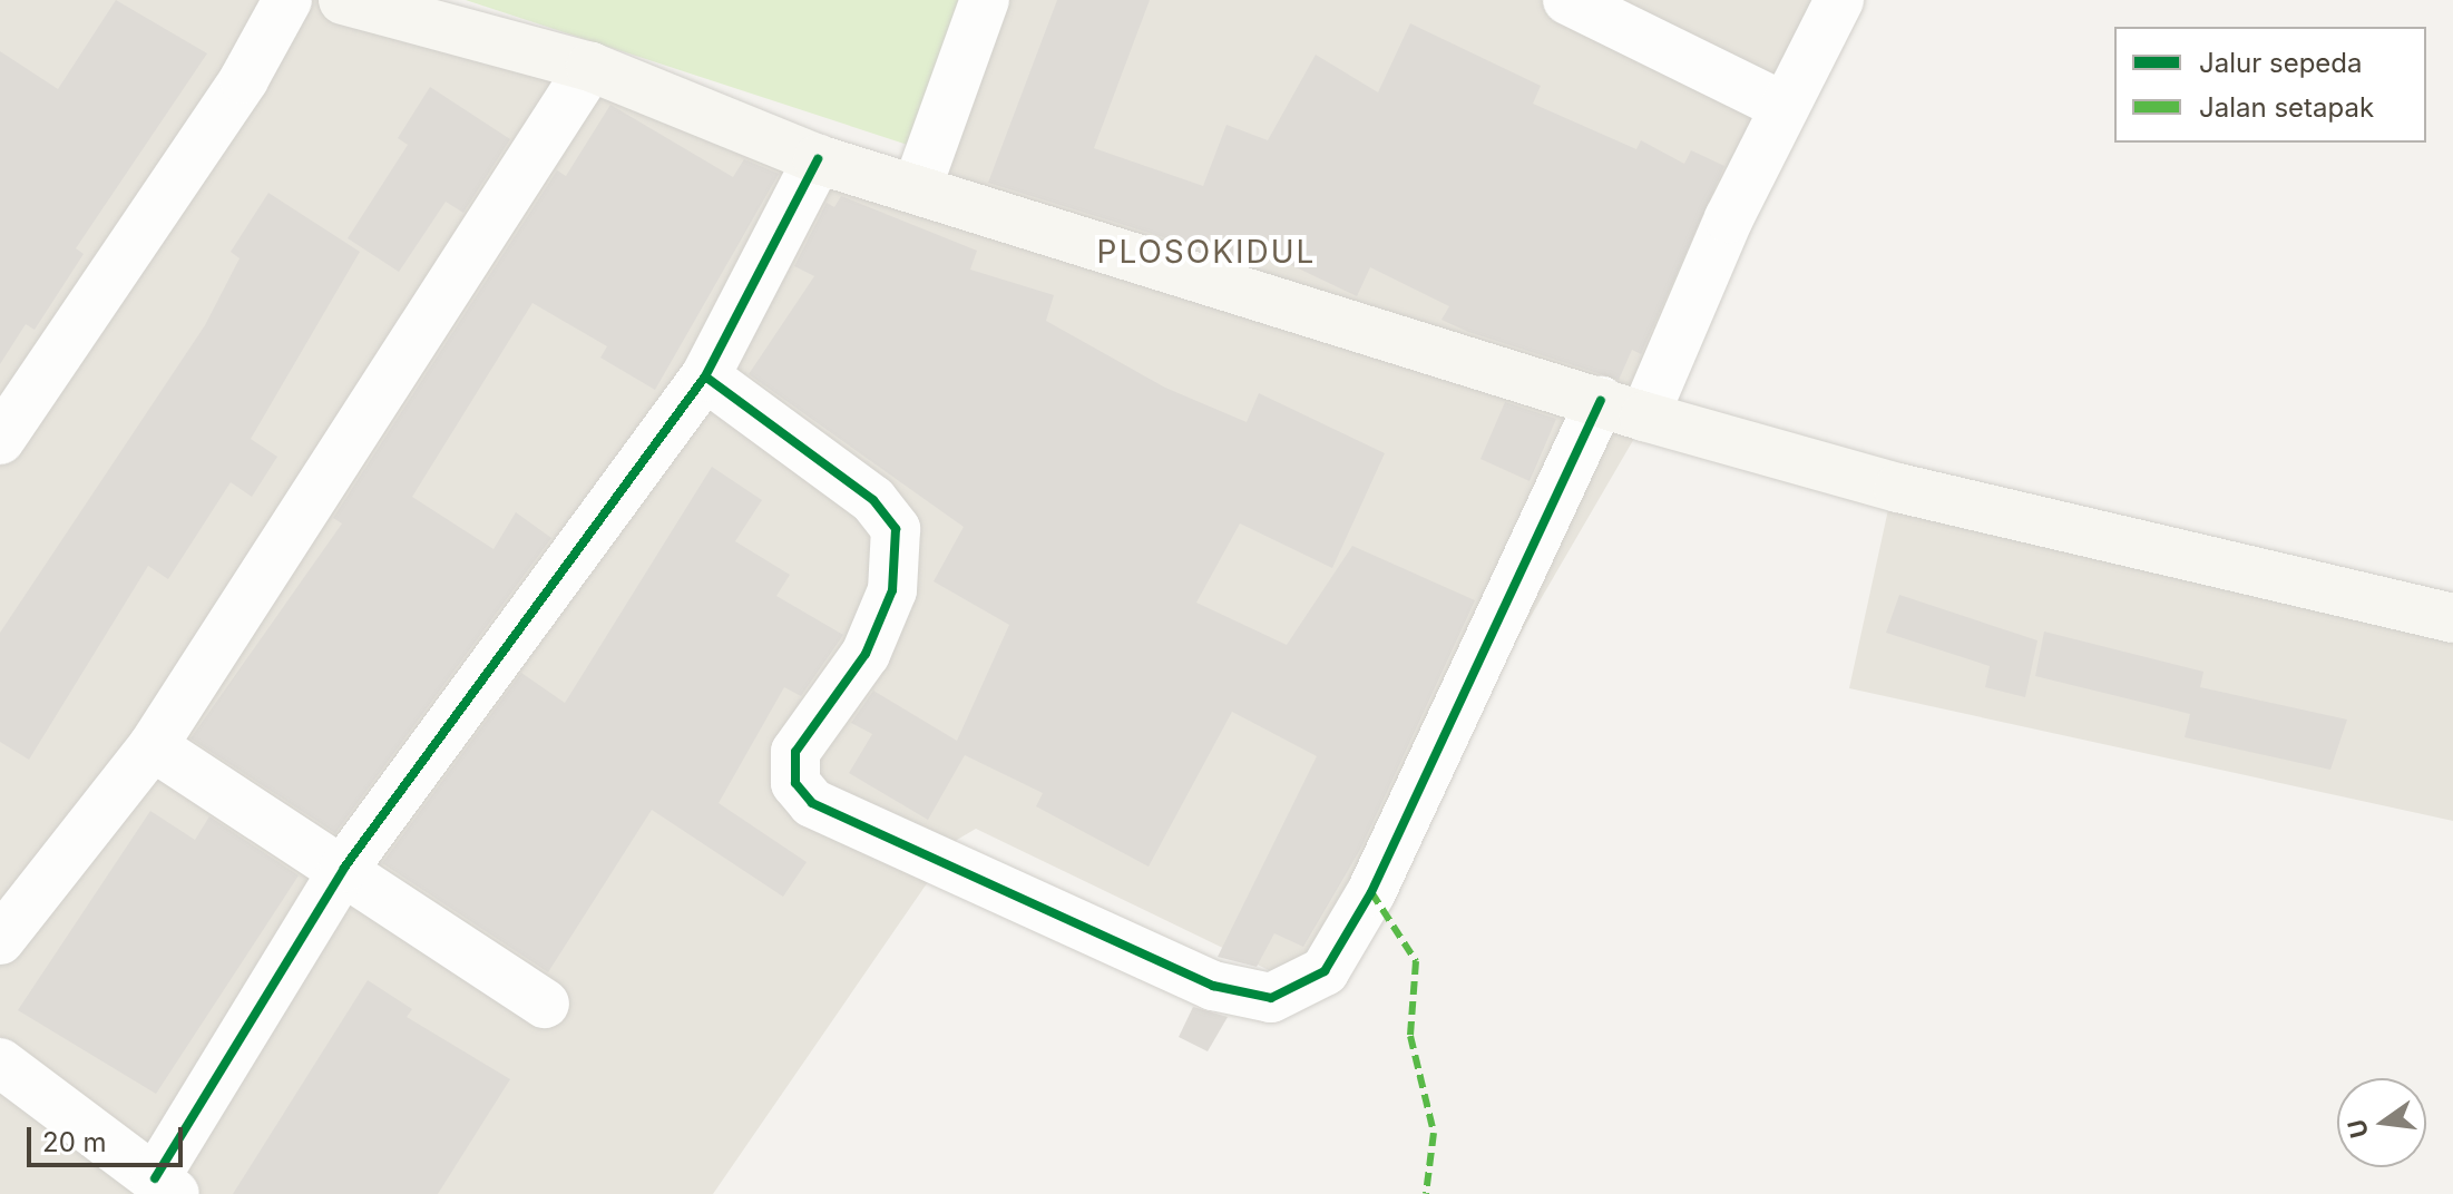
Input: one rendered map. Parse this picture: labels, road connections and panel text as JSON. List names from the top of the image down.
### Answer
{
  "districts": ["PLOSOKIDUL"],
  "legend": ["Jalur sepeda", "Jalan setapak"],
  "scale_bar": "20 m",
  "north": "left"
}
